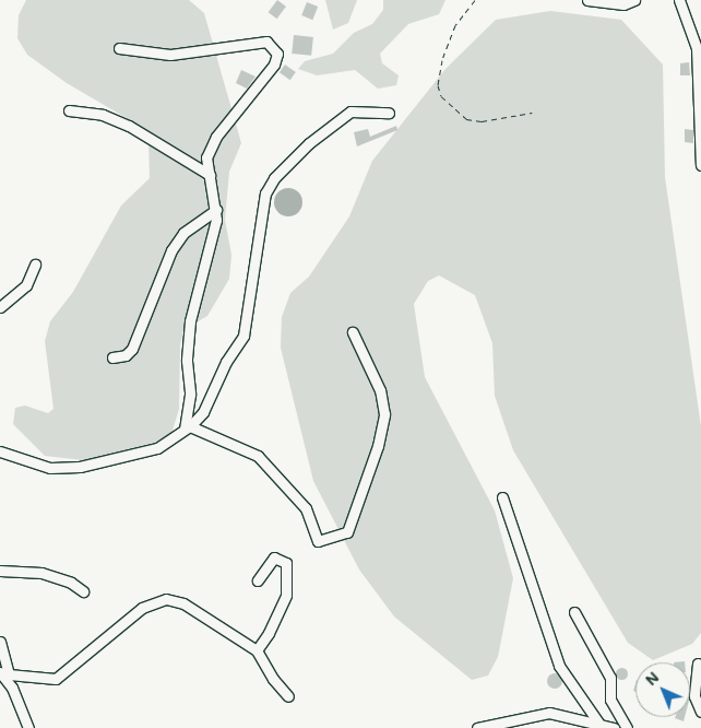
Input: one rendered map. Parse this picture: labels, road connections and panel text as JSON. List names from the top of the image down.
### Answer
{
  "north": "top left"
}
